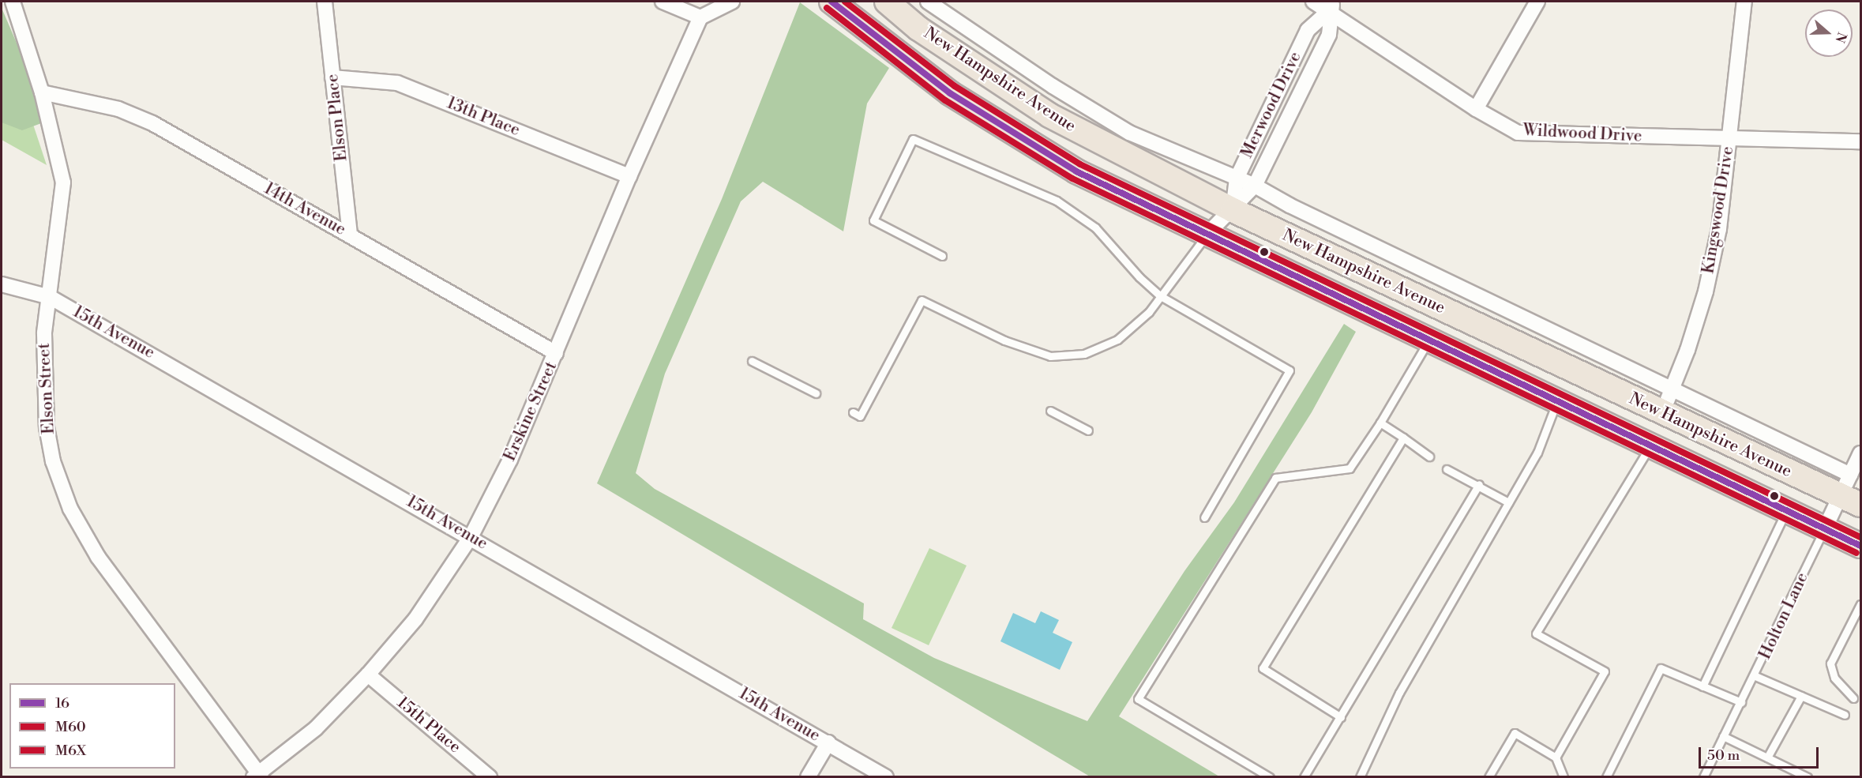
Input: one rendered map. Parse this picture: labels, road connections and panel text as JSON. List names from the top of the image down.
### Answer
{
  "streets": {
    "main road": ["New Hampshire Avenue"],
    "street": [
      "Merwood Drive",
      "13th Place",
      "Elson Place",
      "Wildwood Drive",
      "14th Avenue",
      "Kingswood Drive",
      "15th Avenue",
      "Elson Street",
      "Erskine Street",
      "Holton Lane",
      "15th Place"
    ]
  },
  "crossings": [
    ["New Hampshire Avenue", "Merwood Drive"],
    ["New Hampshire Avenue", "Kingswood Drive"],
    ["New Hampshire Avenue", "Holton Lane"],
    ["Merwood Drive", "Wildwood Drive"],
    ["13th Place", "Elson Place"],
    ["13th Place", "Erskine Street"],
    ["Elson Place", "14th Avenue"],
    ["Wildwood Drive", "Kingswood Drive"],
    ["14th Avenue", "Elson Street"],
    ["14th Avenue", "Erskine Street"],
    ["15th Avenue", "Elson Street"],
    ["15th Avenue", "Erskine Street"],
    ["Elson Street", "Erskine Street"],
    ["Erskine Street", "15th Place"]
  ],
  "lines": ["transit line 16", "transit line M6X", "transit line M60"],
  "legend": ["16", "M60", "M6X"],
  "scale_bar": "50 m",
  "north": "right"
}
